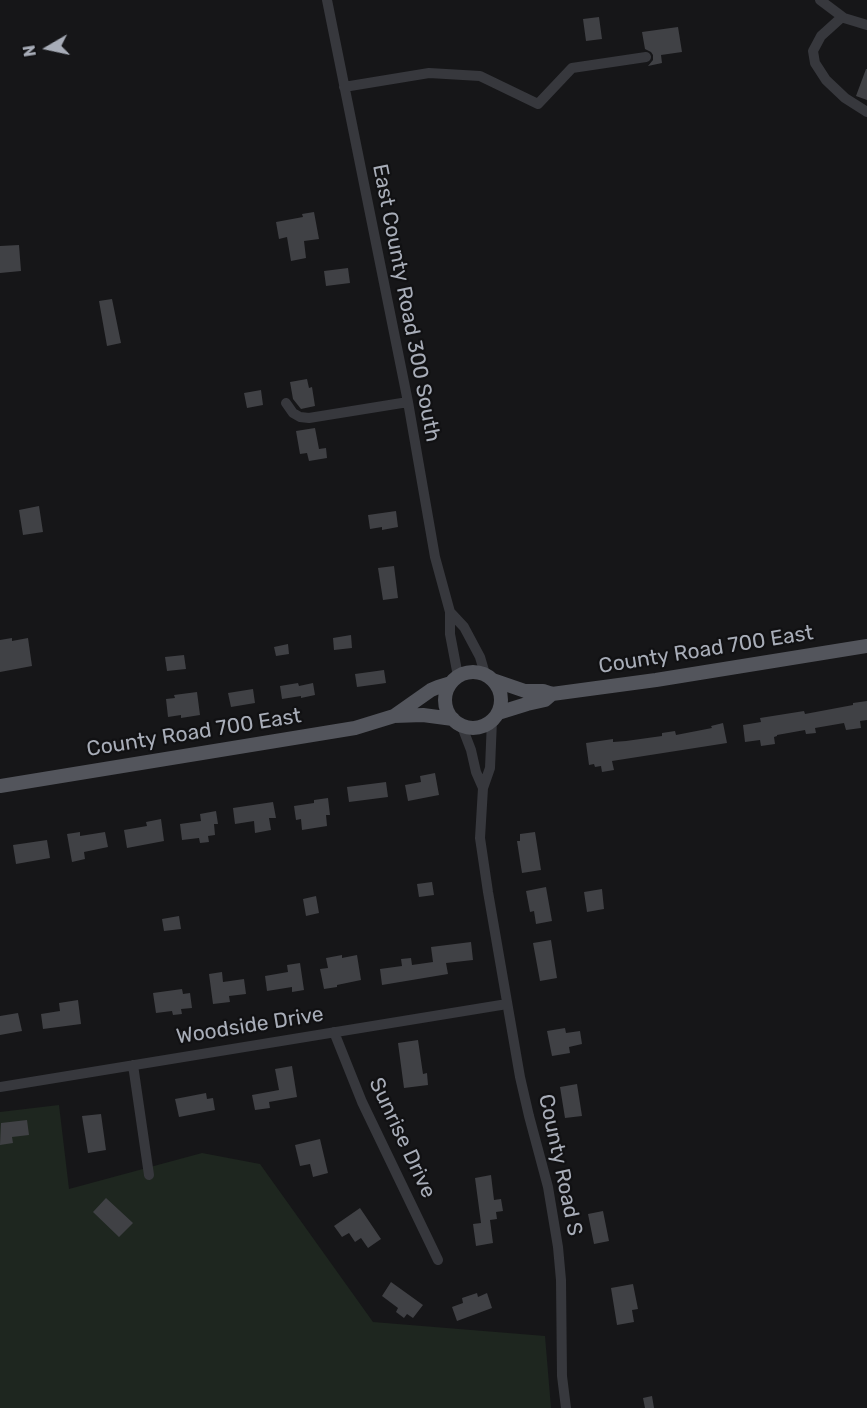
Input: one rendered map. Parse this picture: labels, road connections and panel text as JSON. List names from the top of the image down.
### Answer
{
  "streets": {
    "main road": ["County Road 700 East"],
    "street": [
      "East County Road 300 South",
      "Woodside Drive",
      "Sunrise Drive",
      "County Road S"
    ]
  },
  "crossings": [
    ["East County Road 300 South", "County Road 700 East"],
    ["Woodside Drive", "Sunrise Drive"],
    ["Woodside Drive", "County Road S"]
  ],
  "north": "left"
}
